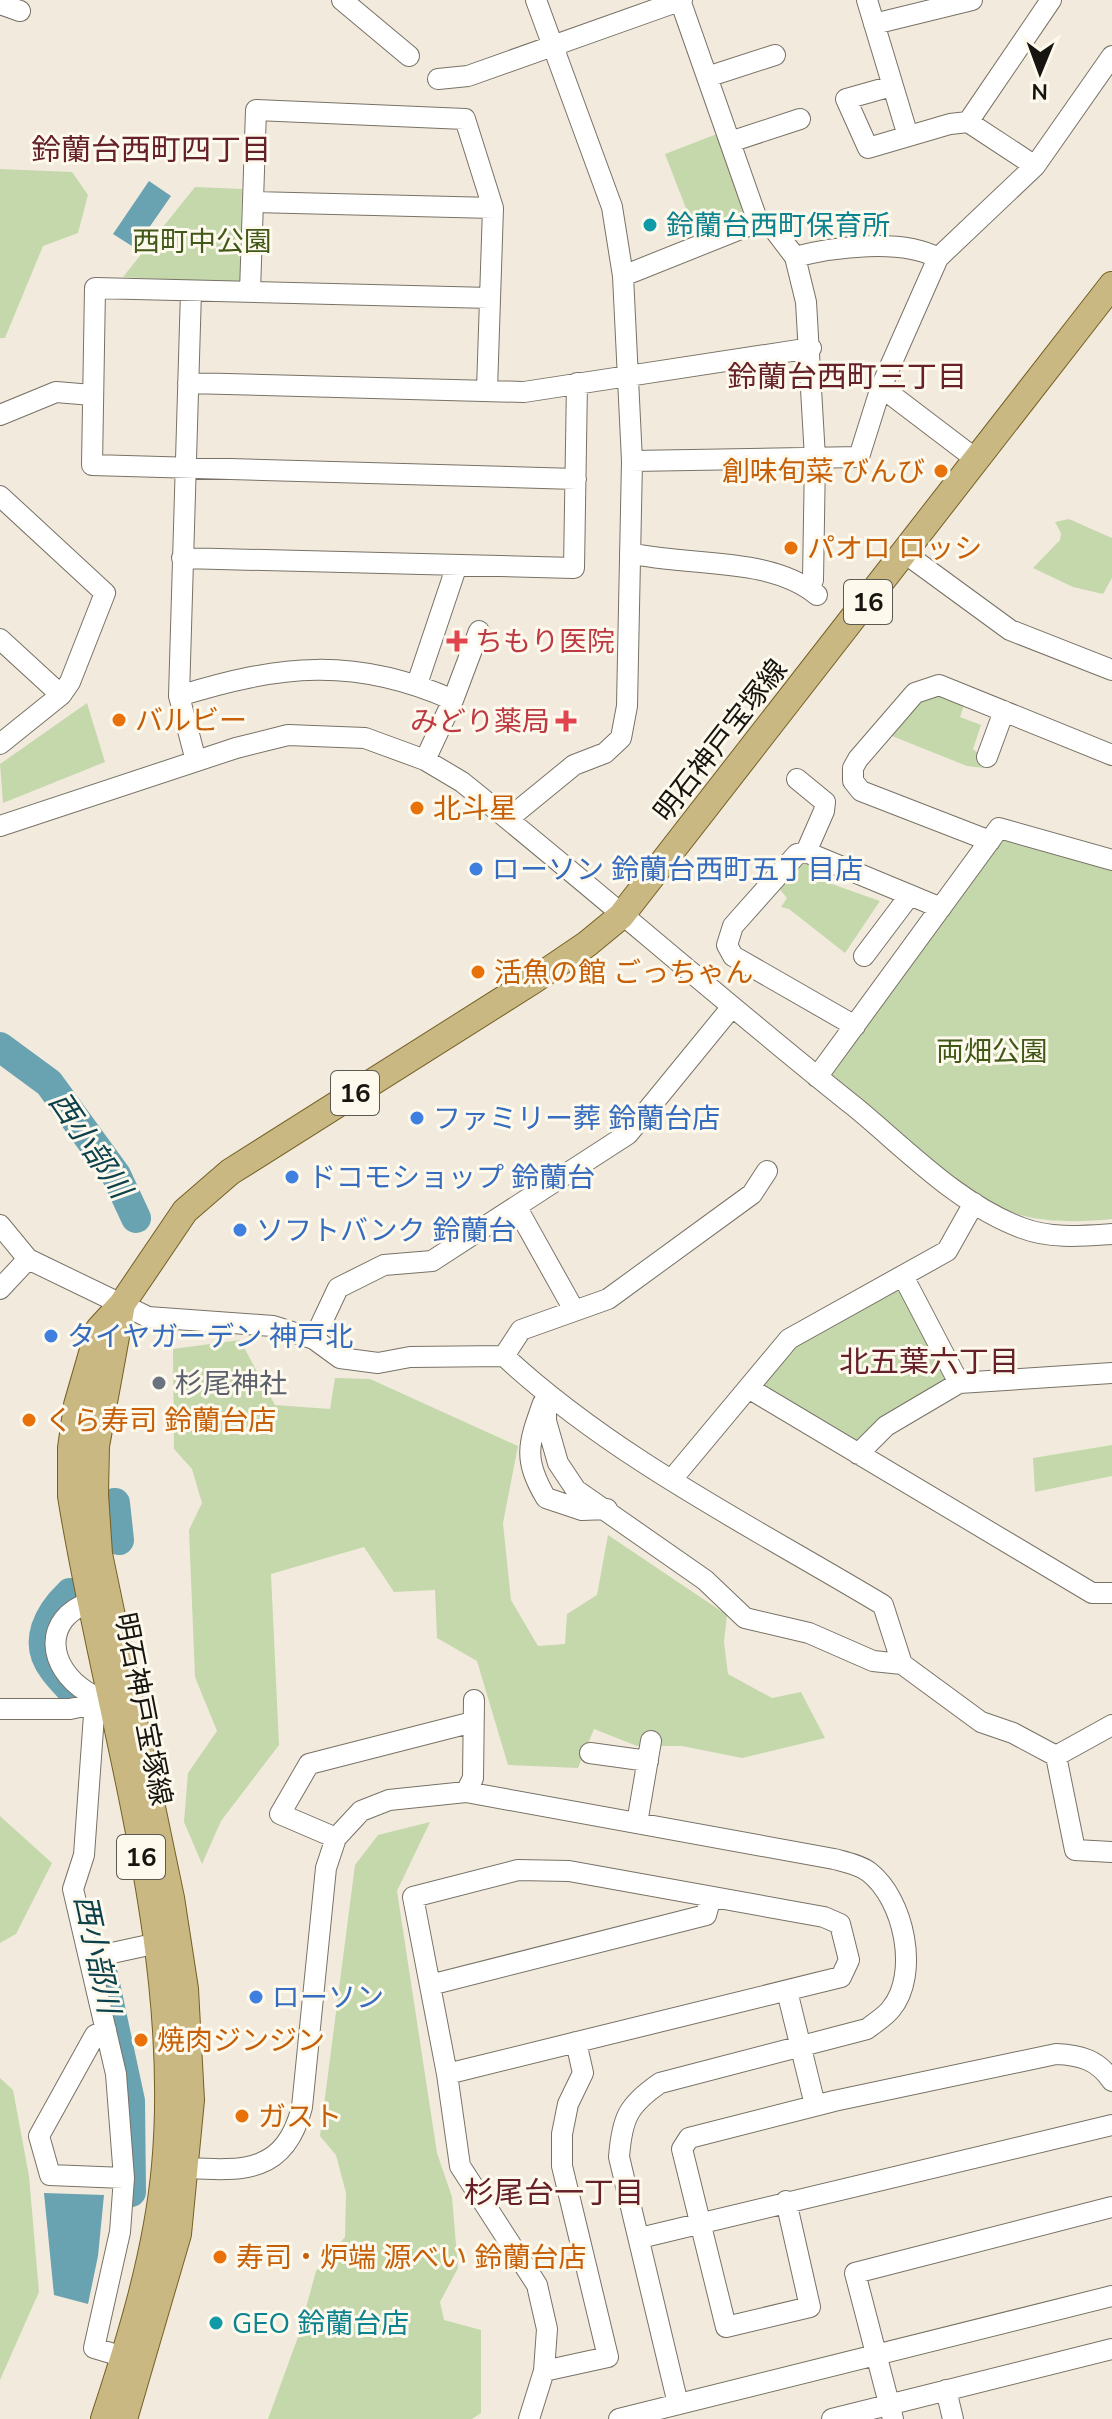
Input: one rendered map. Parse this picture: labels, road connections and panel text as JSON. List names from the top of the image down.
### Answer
{
  "streets": {
    "main road": ["16", "明石神戸宝塚線"]
  },
  "districts": [
    "鈴蘭台西町四丁目",
    "鈴蘭台西町三丁目",
    "北五葉六丁目",
    "杉尾台一丁目"
  ],
  "water": ["西小部川"],
  "parks": ["西町中公園", "両畑公園"],
  "places": {
    "other": [
      "鈴蘭台西町保育所",
      "創味旬菜 びんび",
      "パオロ ロッシ",
      "バルビー",
      "北斗星",
      "ローソン 鈴蘭台西町五丁目店",
      "活魚の館 ごっちゃん",
      "ファミリー葬 鈴蘭台店",
      "ドコモショップ 鈴蘭台",
      "ソフトバンク 鈴蘭台",
      "タイヤガーデン 神戸北",
      "杉尾神社",
      "くら寿司 鈴蘭台店",
      "ローソン",
      "焼肉ジンジン",
      "ガスト",
      "寿司・炉端 源べい 鈴蘭台店",
      "GEO 鈴蘭台店"
    ],
    "health": ["ちもり医院", "みどり薬局"]
  },
  "north": "bottom"
}
